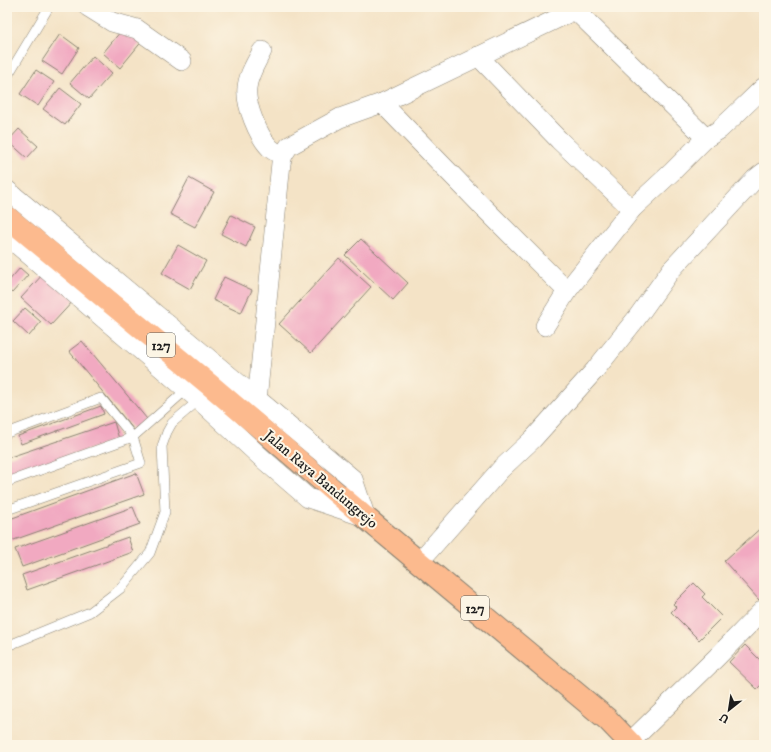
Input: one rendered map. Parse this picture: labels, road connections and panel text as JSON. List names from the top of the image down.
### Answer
{
  "streets": {
    "main road": ["127", "Jalan Raya Bandungrejo"]
  },
  "north": "bottom left"
}
